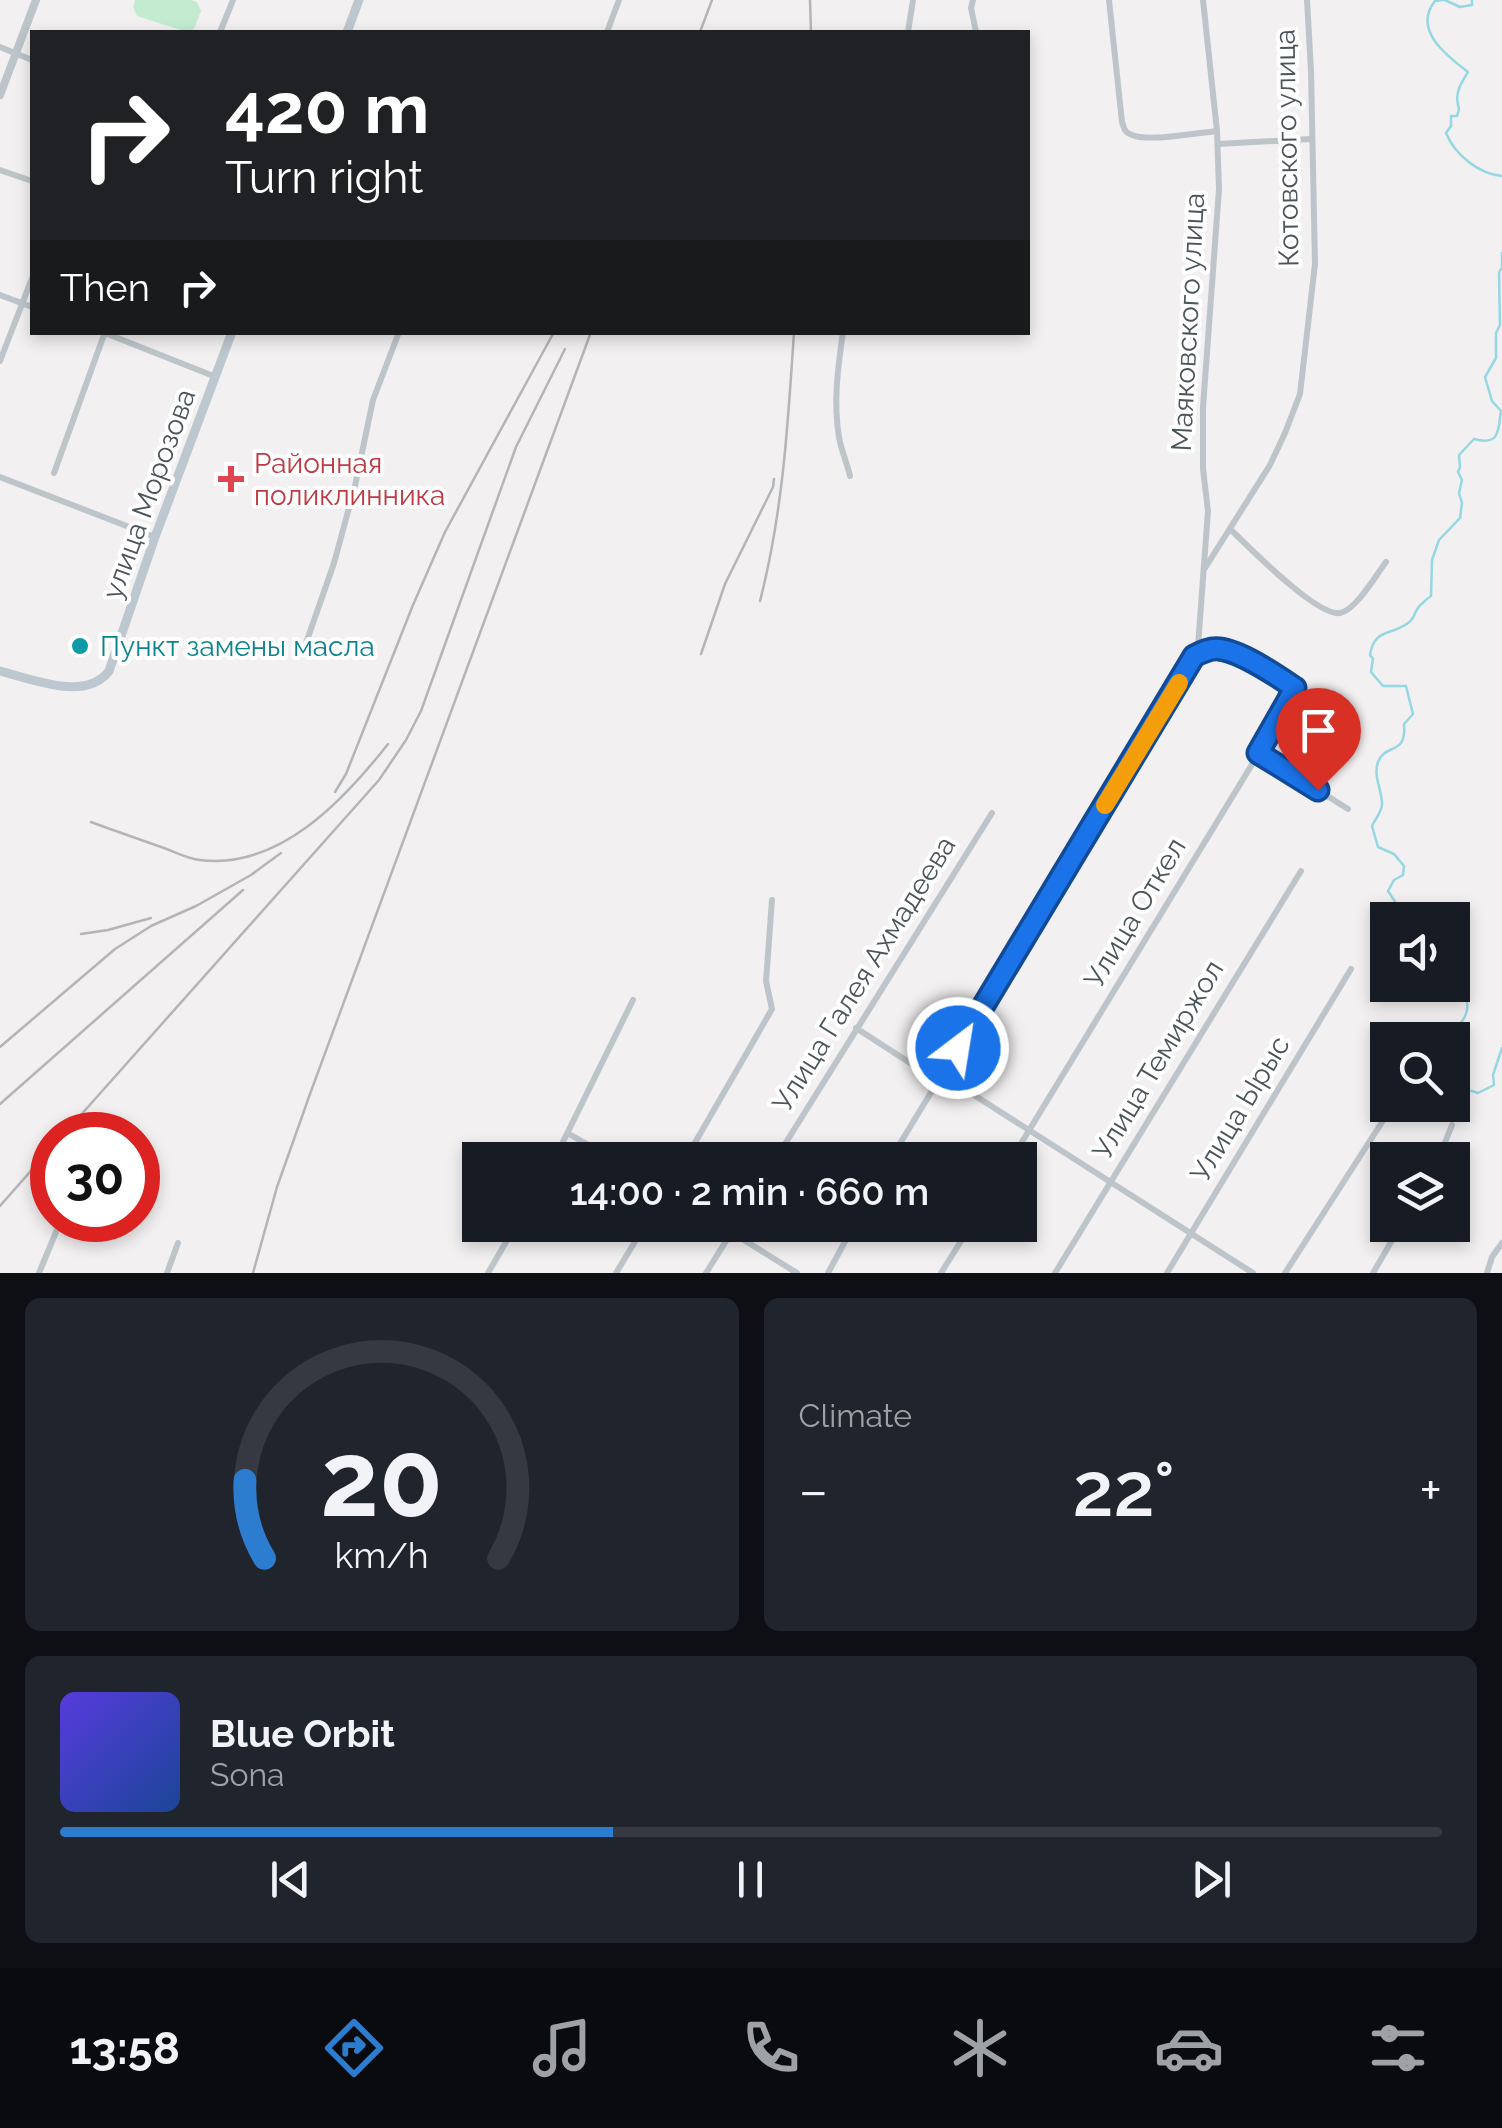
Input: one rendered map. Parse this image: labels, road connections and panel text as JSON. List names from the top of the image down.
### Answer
{
  "streets": {
    "main road": ["улица Морозова"],
    "street": [
      "Котовского улица",
      "Маяковского улица",
      "Улица Откел",
      "Улица Галея Ахмадеева",
      "Улица Темиржол",
      "Улица Ырыс"
    ]
  },
  "crossings": [
    ["Котовского улица", "Маяковского улица"],
    ["Маяковского улица", "Улица Откел"]
  ],
  "places": {
    "health": ["Районная поликлинника"],
    "other": ["Пункт замены масла"]
  },
  "page": {
    "turn": ["420 m", "Turn right"],
    "then": "Then",
    "limit": "30",
    "trip": "14:00 · 2 min · 660 m",
    "tile": "Climate",
    "heat": ["−", "22°", "+"],
    "song": ["Blue Orbit", "Sona"],
    "tabs": "13:58",
    "gauge": ["20", "km/h"]
  }
}
